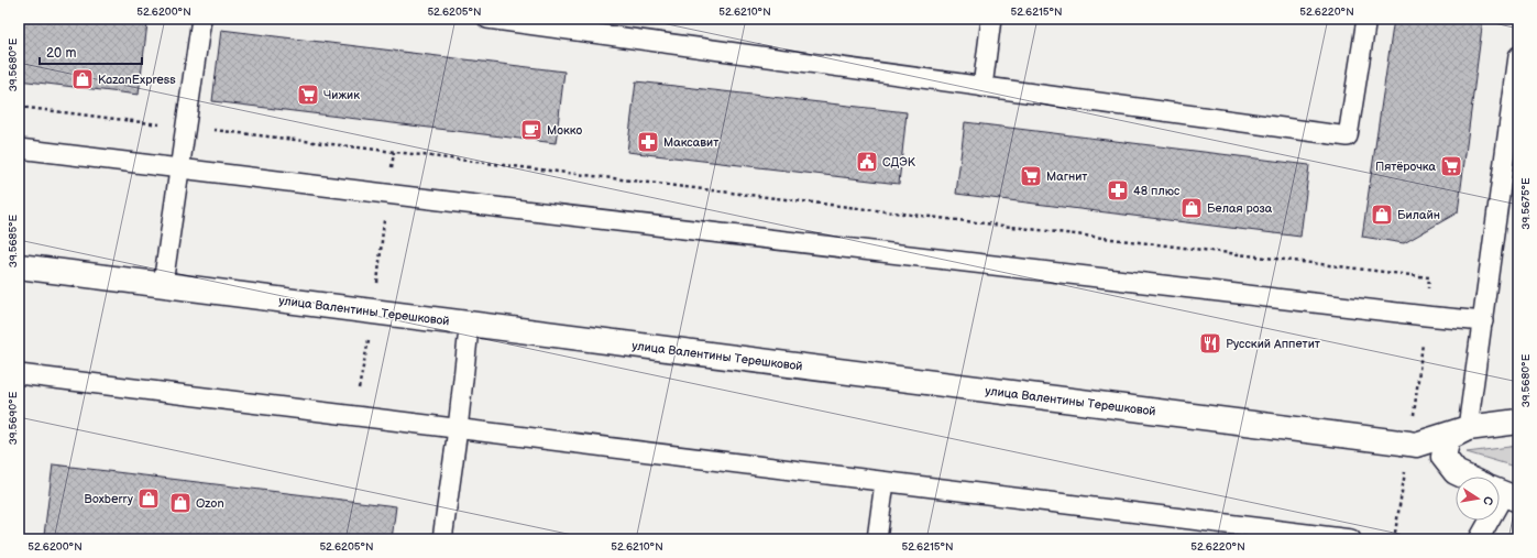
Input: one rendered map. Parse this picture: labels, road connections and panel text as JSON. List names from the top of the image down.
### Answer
{
  "streets": {
    "main road": ["улица Валентины Терешковой"]
  },
  "places": {
    "shop": [
      "KazanExpress",
      "Белая роза",
      "Билайн",
      "Boxberry",
      "Ozon"
    ],
    "supermarket": ["Чижик", "Пятёрочка", "Магнит"],
    "cafe": ["Мокко"],
    "pharmacy": ["Максавит", "48 плюс"],
    "public building": ["СДЭК"],
    "restaurant": ["Русский Аппетит"]
  },
  "scale_bar": "20 m",
  "north": "right",
  "coordinates": [
    "52.6200°N",
    "52.6205°N",
    "52.6210°N",
    "52.6215°N",
    "52.6220°N",
    "39.5680°E",
    "39.5675°E",
    "39.5685°E",
    "39.5690°E"
  ]
}
